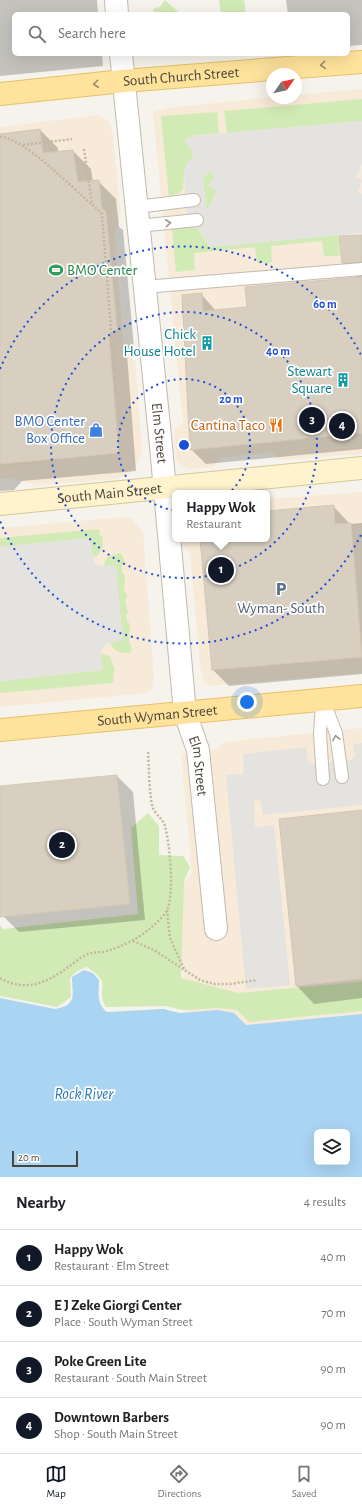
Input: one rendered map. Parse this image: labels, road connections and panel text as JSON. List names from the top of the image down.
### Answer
{
  "streets": {
    "main road": ["South Church Street", "South Wyman Street"],
    "street": ["Elm Street", "South Main Street"]
  },
  "crossings": [
    ["South Church Street", "Elm Street"],
    ["Elm Street", "South Main Street"],
    ["Elm Street", "South Wyman Street"]
  ],
  "one_way": ["South Church Street"],
  "water": ["Rock River"],
  "places": {
    "sports": ["BMO Center"],
    "building": ["Chick House Hotel", "Stewart Square"],
    "restaurant": ["Cantina Taco"],
    "shop": ["BMO Center Box Office"],
    "parking": ["Wyman‐ South"]
  },
  "scale_bar": "20 m",
  "north": "top right",
  "page": {
    "search": "Search here",
    "pins": [
      "3",
      "4",
      "1",
      "2"
    ],
    "popup": ["Happy Wok", "Restaurant"],
    "scale": "20 m",
    "heading": ["Nearby", "4 results"],
    "list": [
      {
        "mark": "1",
        "name": "Happy Wok",
        "note": "Restaurant · Elm Street",
        "value": "40 m"
      },
      {
        "mark": "2",
        "name": "E J Zeke Giorgi Center",
        "note": "Place · South Wyman Street",
        "value": "70 m"
      },
      {
        "mark": "3",
        "name": "Poke Green Lite",
        "note": "Restaurant · South Main Street",
        "value": "90 m"
      },
      {
        "mark": "4",
        "name": "Downtown Barbers",
        "note": "Shop · South Main Street",
        "value": "90 m"
      }
    ],
    "nav": ["Map", "Directions", "Saved"]
  },
  "rings": ["60 m", "40 m", "20 m"]
}
